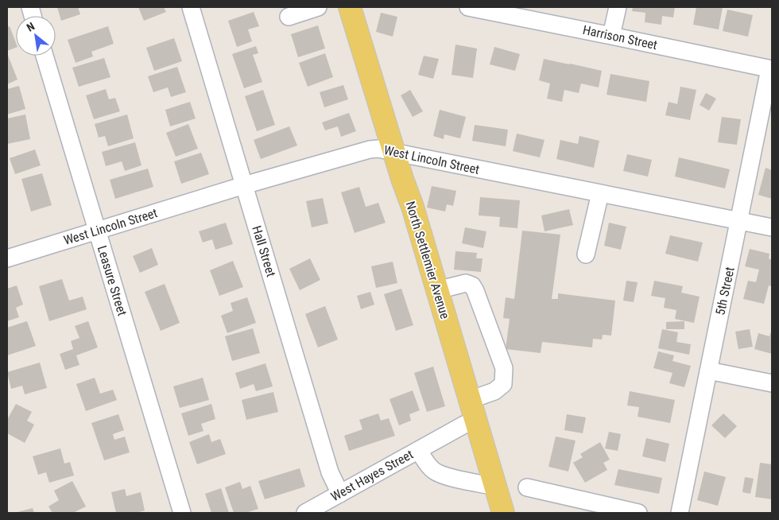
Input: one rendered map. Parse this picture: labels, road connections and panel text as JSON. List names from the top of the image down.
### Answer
{
  "streets": {
    "main road": ["North Settlemier Avenue"],
    "street": [
      "Harrison Street",
      "West Lincoln Street",
      "Hall Street",
      "Leasure Street",
      "5th Street",
      "West Hayes Street"
    ]
  },
  "crossings": [
    ["Harrison Street", "5th Street"],
    ["West Lincoln Street", "Hall Street"],
    ["West Lincoln Street", "North Settlemier Avenue"],
    ["West Lincoln Street", "Leasure Street"],
    ["West Lincoln Street", "5th Street"],
    ["Hall Street", "West Hayes Street"],
    ["North Settlemier Avenue", "West Hayes Street"]
  ],
  "north": "top left"
}
